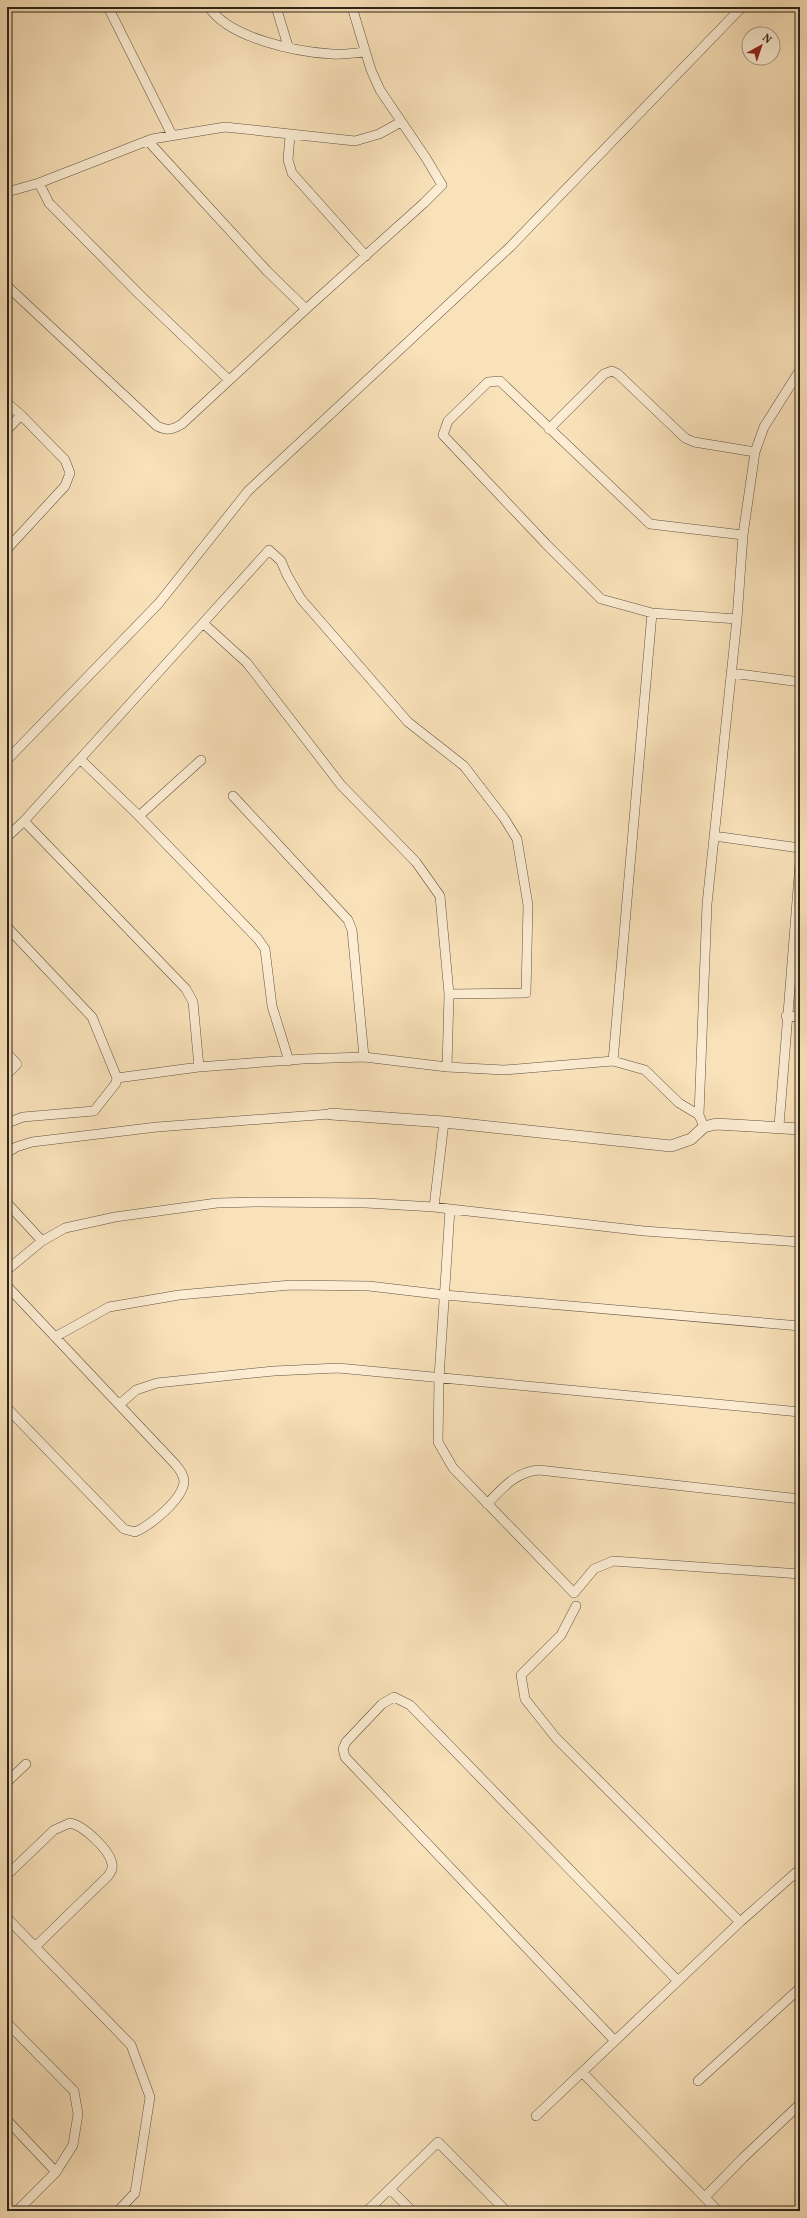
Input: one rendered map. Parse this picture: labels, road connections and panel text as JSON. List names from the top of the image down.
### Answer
{
  "north": "top right"
}
